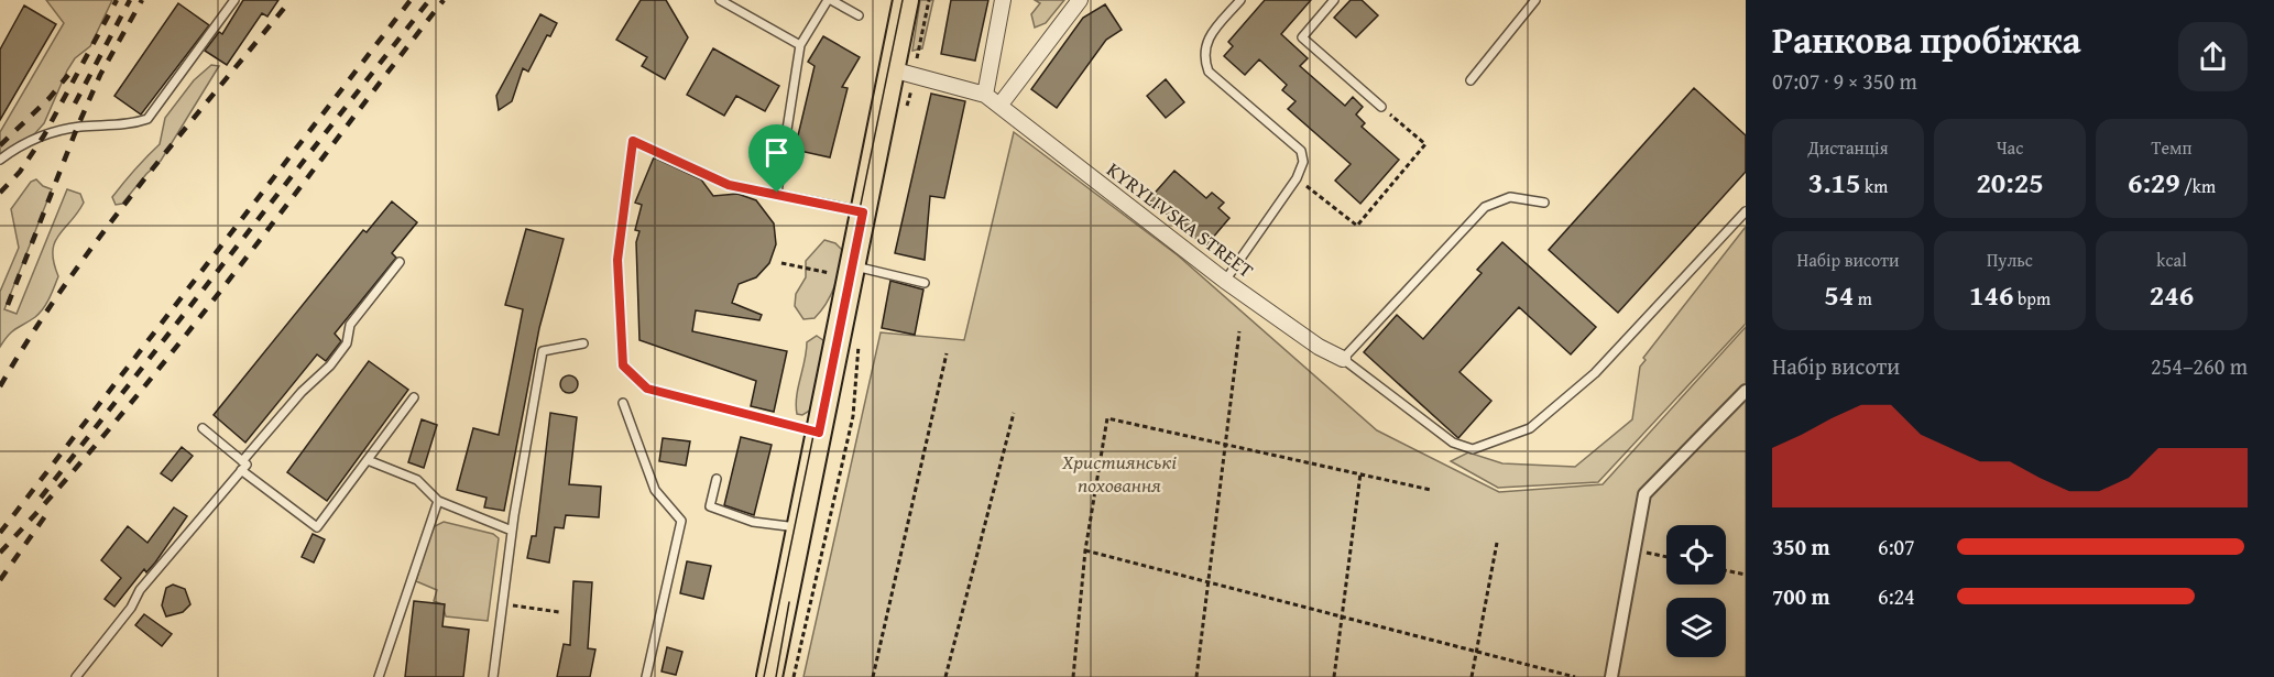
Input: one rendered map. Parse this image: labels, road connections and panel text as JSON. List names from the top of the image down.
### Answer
{
  "streets": {
    "street": ["KYRYLIVSKA STREET"]
  },
  "parks": ["Християнські поховання"],
  "page": {
    "heading": ["Ранкова пробіжка", "07:07 · 9 × 350 m"],
    "stats": [
      ["Дистанція", "3.15 km"],
      ["Час", "20:25"],
      ["Темп", "6:29 /km"],
      ["Набір висоти", "54 m"],
      ["Пульс", "146 bpm"],
      ["kcal", "246"]
    ],
    "chart": ["Набір висоти", "254–260 m"],
    "list": [
      {
        "name": "350 m",
        "note": "6:07"
      },
      {
        "name": "700 m",
        "note": "6:24"
      }
    ]
  }
}
